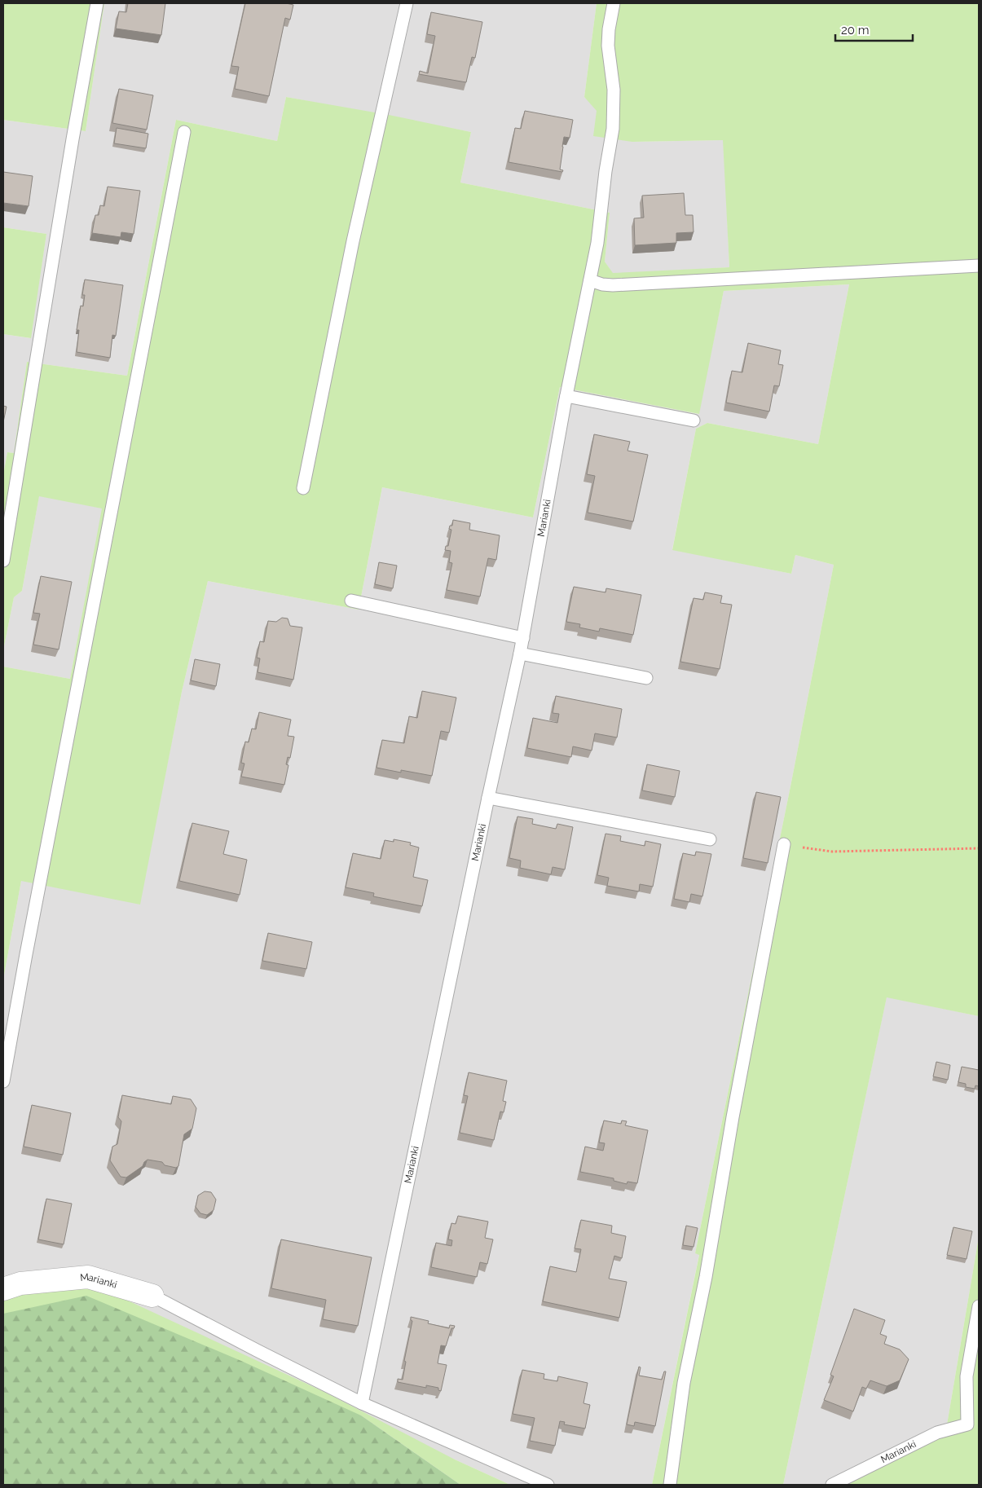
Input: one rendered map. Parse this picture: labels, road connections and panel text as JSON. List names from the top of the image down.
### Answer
{
  "streets": {
    "street": ["Marianki"]
  },
  "scale_bar": "20 m"
}
